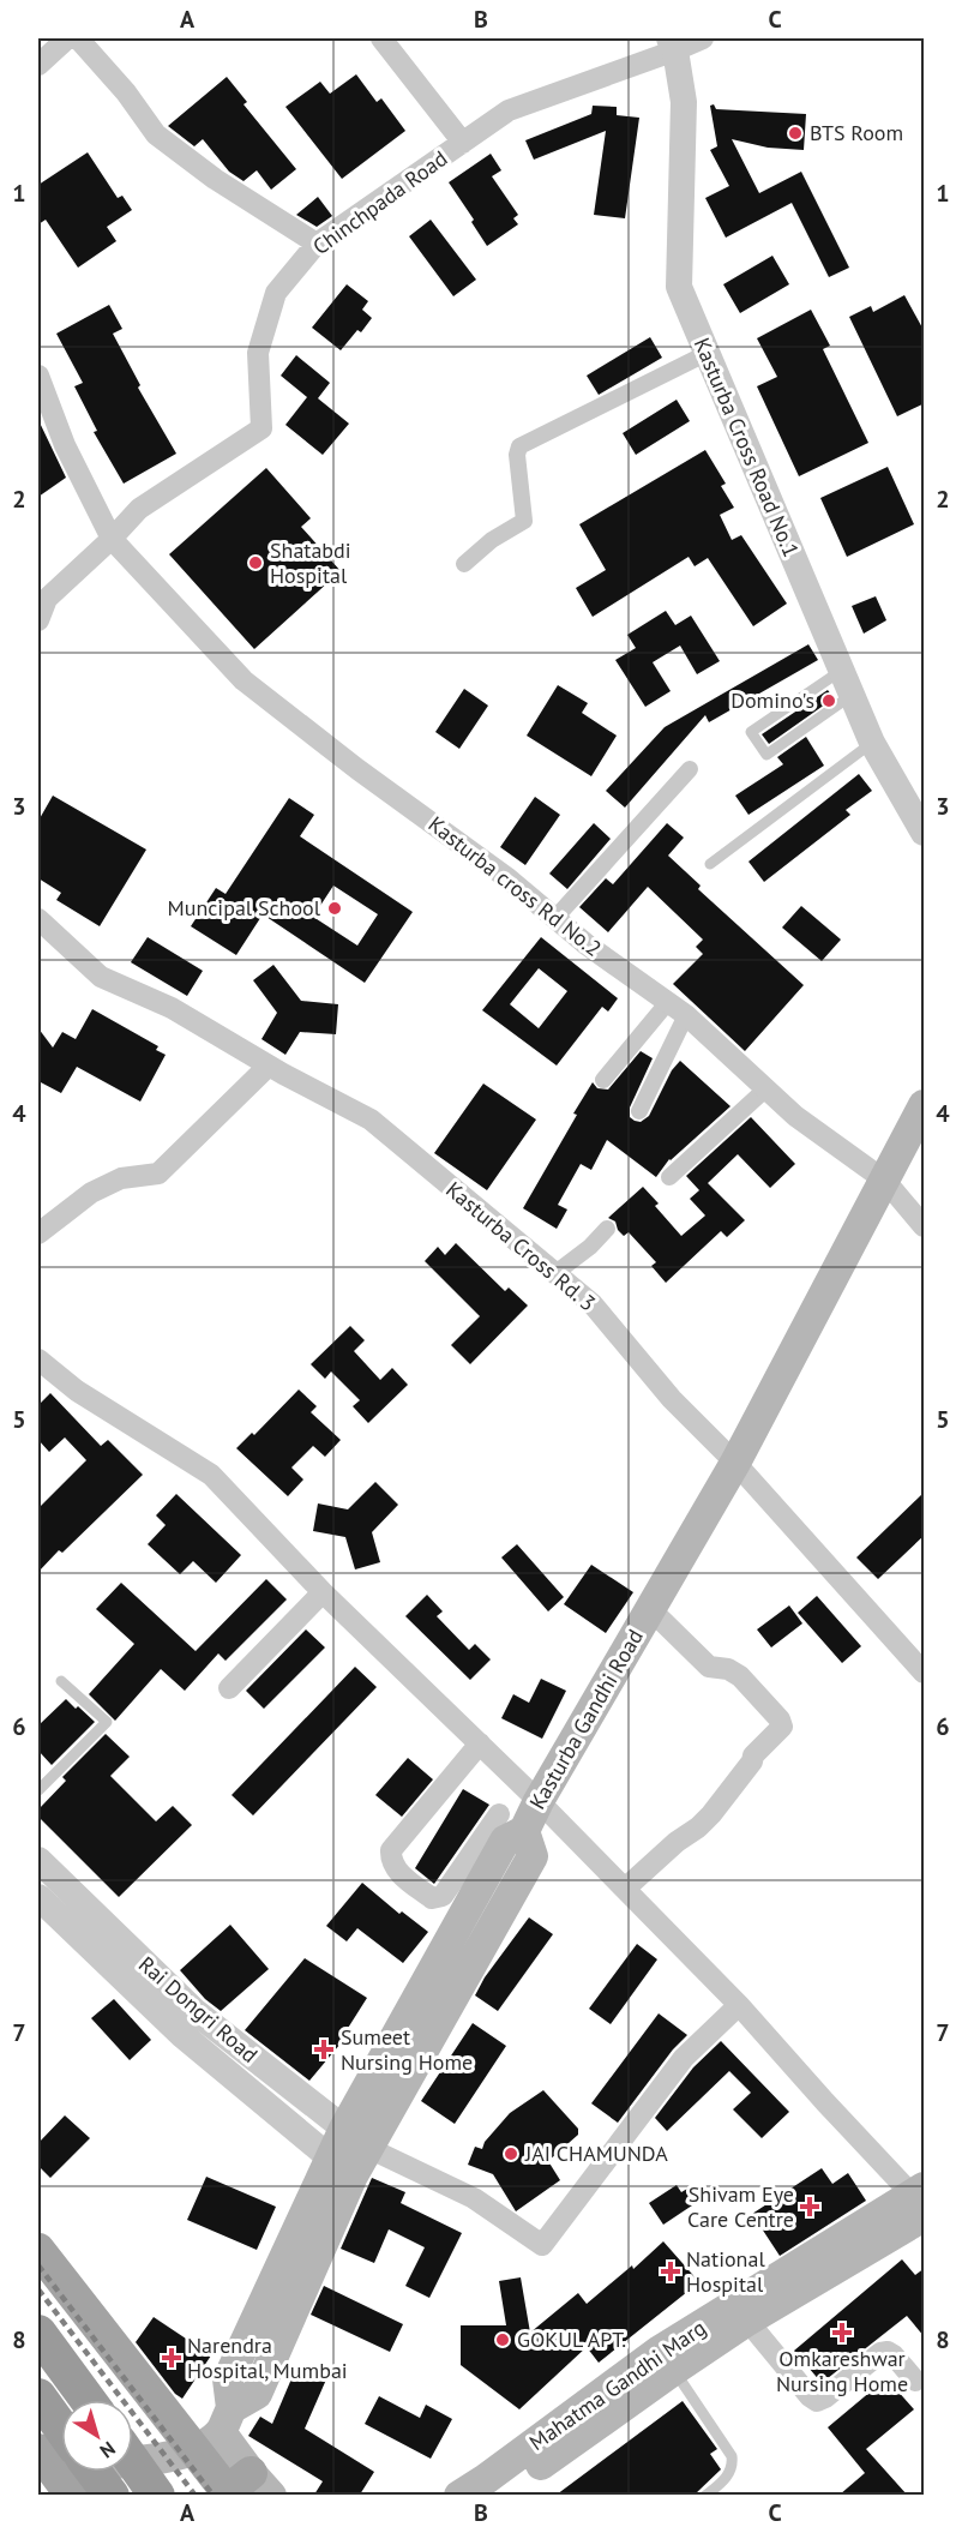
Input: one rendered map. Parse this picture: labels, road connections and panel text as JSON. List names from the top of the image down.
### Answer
{
  "streets": {
    "main road": ["Kasturba Gandhi Road", "Mahatma Gandhi Marg"],
    "street": [
      "Chinchpada Road",
      "Kasturba Cross Road No.1",
      "Kasturba cross Rd No.2",
      "Kasturba Cross Rd. 3",
      "Rai Dongri Road"
    ]
  },
  "crossings": [
    ["Chinchpada Road", "Kasturba Cross Road No.1"],
    ["Chinchpada Road", "Kasturba cross Rd No.2"],
    ["Kasturba cross Rd No.2", "Kasturba Gandhi Road"],
    ["Kasturba Cross Rd. 3", "Kasturba Gandhi Road"],
    ["Kasturba Gandhi Road", "Rai Dongri Road"]
  ],
  "places": {
    "other": [
      "BTS Room",
      "Shatabdi Hospital",
      "Domino's",
      "Muncipal School",
      "JAI CHAMUNDA",
      "GOKUL APT."
    ],
    "health": [
      "Sumeet Nursing Home",
      "Shivam Eye Care Centre",
      "National Hospital",
      "Omkareshwar Nursing Home",
      "Narendra Hospital, Mumbai"
    ]
  },
  "north": "bottom right",
  "grid": {
    "columns": ["A", "B", "C"],
    "rows": [
      "1",
      "2",
      "3",
      "4",
      "5",
      "6",
      "7",
      "8"
    ]
  }
}
